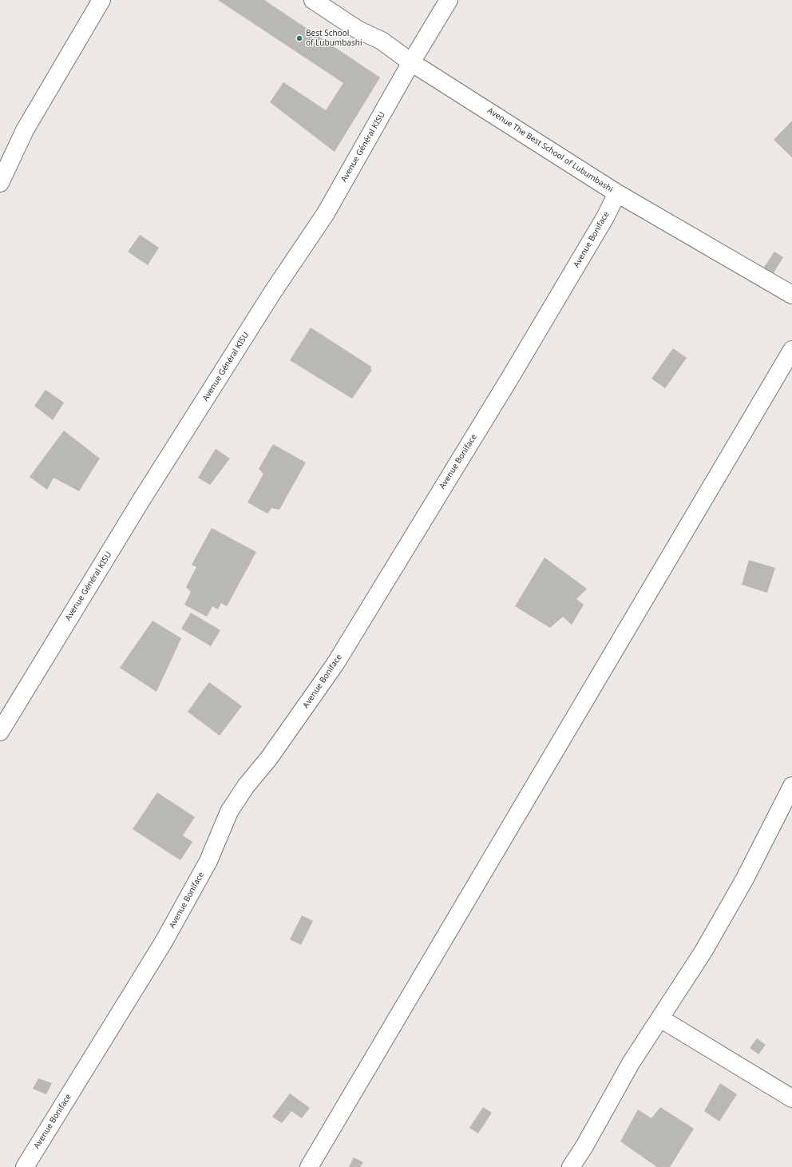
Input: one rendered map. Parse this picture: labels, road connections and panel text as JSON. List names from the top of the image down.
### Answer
{
  "streets": {
    "street": ["Avenue Général KISU", "Avenue The Best School of Lubumbashi", "Avenue Boniface"]
  },
  "crossings": [
    ["Avenue Général KISU", "Avenue The Best School of Lubumbashi"],
    ["Avenue The Best School of Lubumbashi", "Avenue Boniface"]
  ],
  "places": ["Best School of Lubumbashi"]
}
